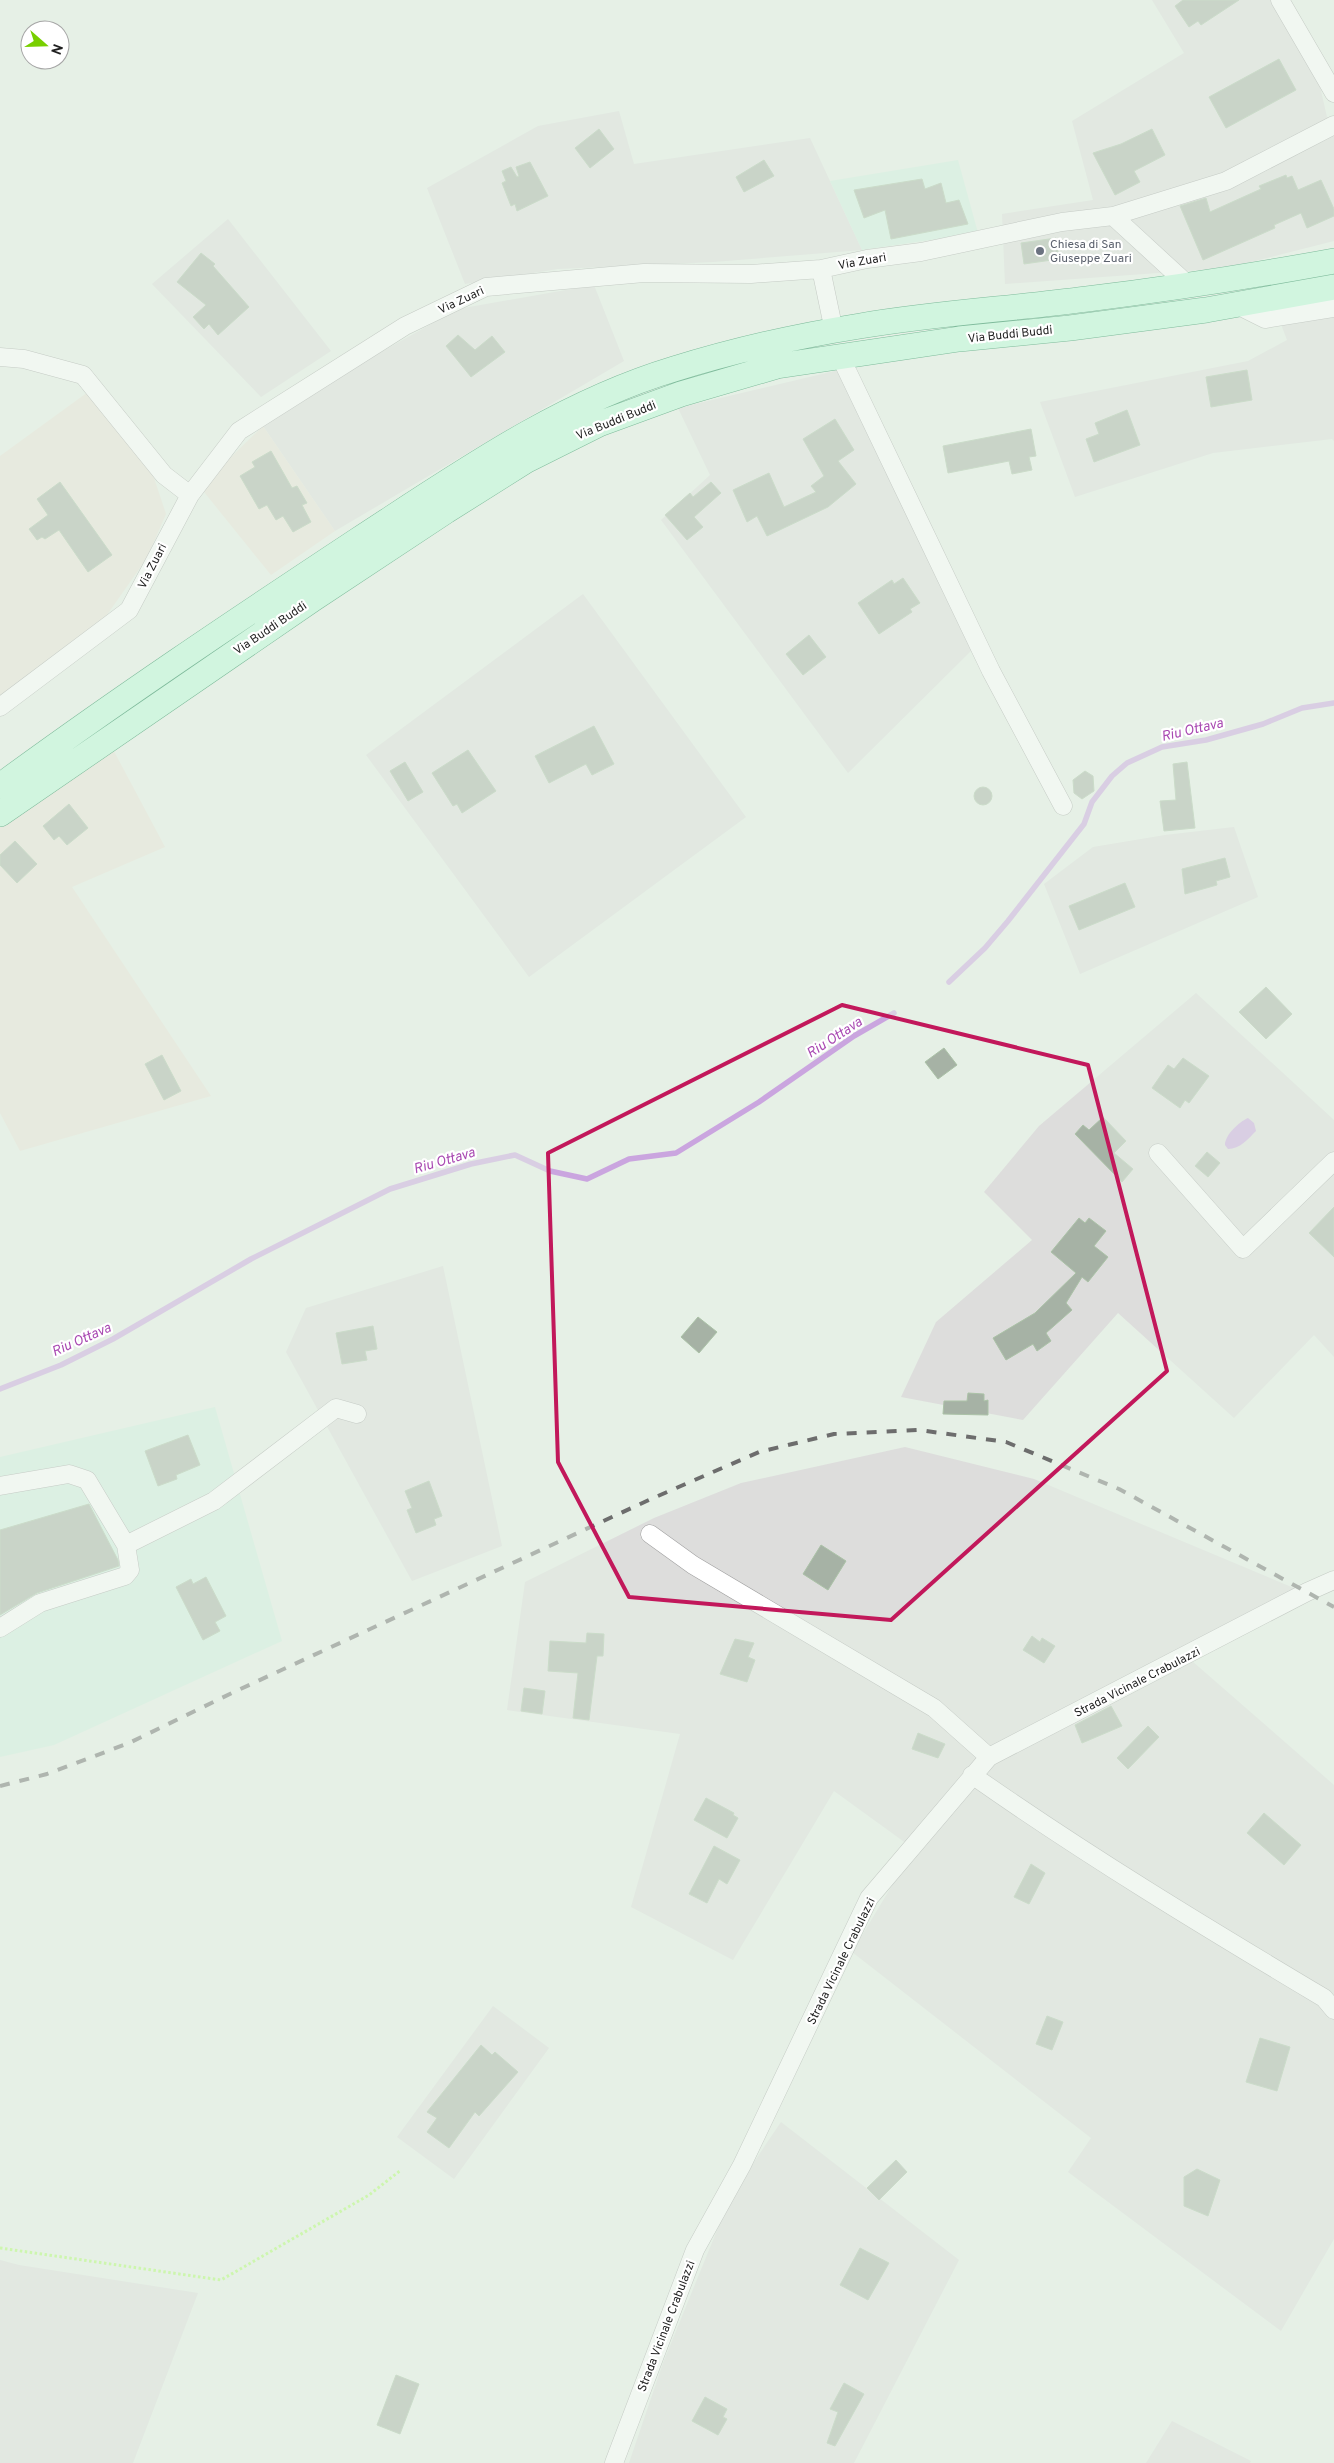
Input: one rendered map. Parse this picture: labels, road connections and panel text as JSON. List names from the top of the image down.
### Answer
{
  "streets": {
    "main road": ["Via Buddi Buddi"],
    "street": ["Via Zuari", "Strada Vicinale Crabulazzi"]
  },
  "water": ["Riu Ottava"],
  "places": ["Chiesa di San Giuseppe Zuari"],
  "north": "right"
}
